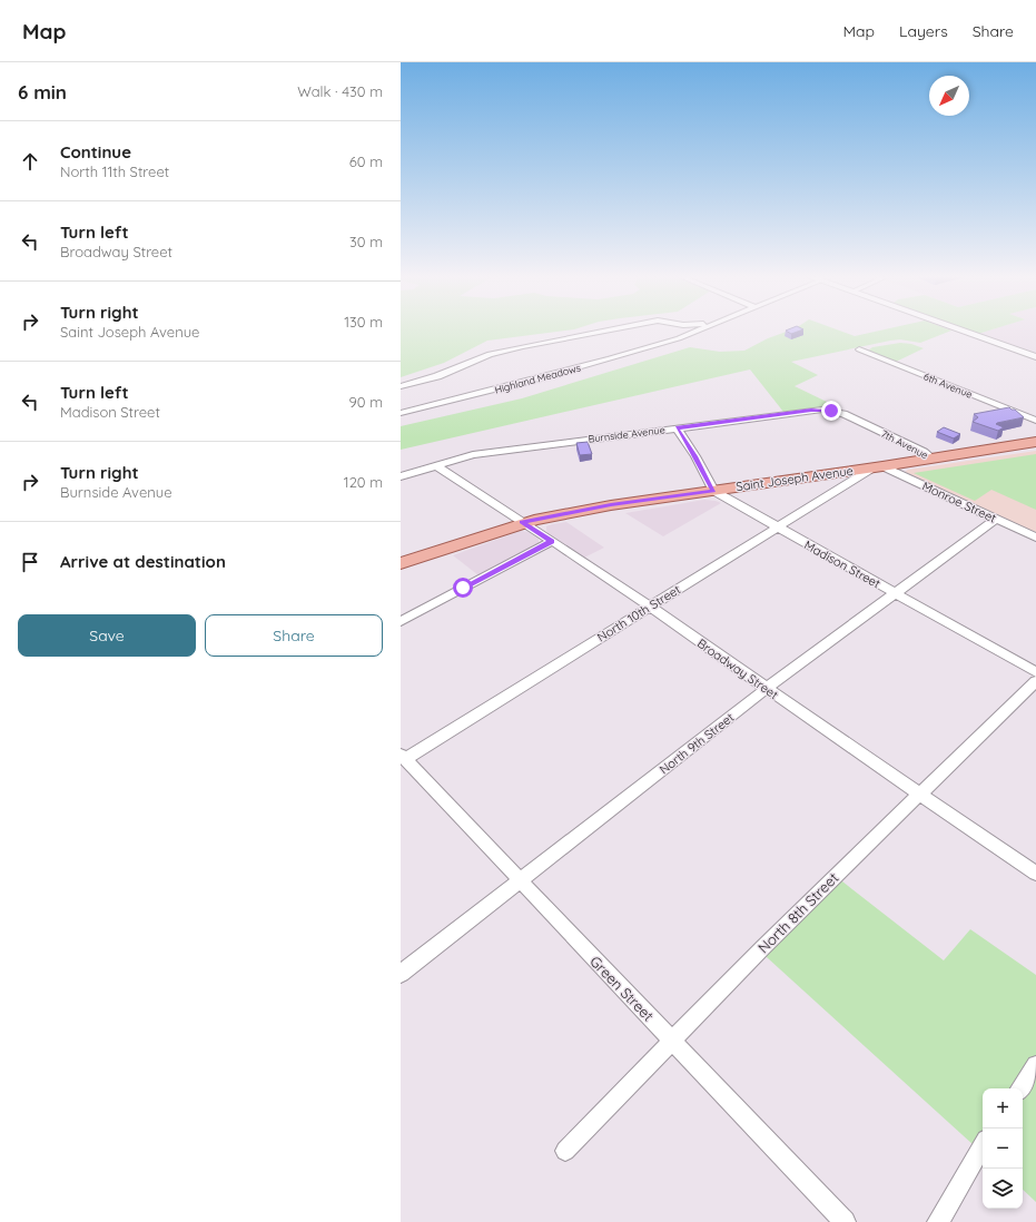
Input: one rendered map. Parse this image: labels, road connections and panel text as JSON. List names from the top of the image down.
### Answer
{
  "streets": {
    "main road": ["Saint Joseph Avenue"],
    "street": [
      "Highland Meadows",
      "6th Avenue",
      "Burnside Avenue",
      "7th Avenue",
      "Monroe Street",
      "Madison Street",
      "North 10th Street",
      "Broadway Street",
      "North 9th Street",
      "North 8th Street",
      "Green Street"
    ]
  },
  "crossings": [
    ["Burnside Avenue", "7th Avenue"],
    ["Burnside Avenue", "Broadway Street"],
    ["7th Avenue", "Saint Joseph Avenue"],
    ["Saint Joseph Avenue", "Monroe Street"],
    ["Saint Joseph Avenue", "Madison Street"],
    ["Saint Joseph Avenue", "North 10th Street"],
    ["Saint Joseph Avenue", "Broadway Street"],
    ["Monroe Street", "North 10th Street"],
    ["Monroe Street", "North 9th Street"],
    ["Madison Street", "North 10th Street"],
    ["Madison Street", "North 9th Street"],
    ["North 10th Street", "Broadway Street"],
    ["North 10th Street", "Green Street"],
    ["Broadway Street", "North 9th Street"],
    ["Broadway Street", "North 8th Street"],
    ["North 9th Street", "Green Street"],
    ["North 8th Street", "Green Street"]
  ],
  "north": "bottom left",
  "page": {
    "header": "Map",
    "nav": ["Map", "Layers", "Share"],
    "heading": ["6 min", "Walk · 430 m"],
    "list": [
      ["Continue", "North 11th Street", "60 m"],
      ["Turn left", "Broadway Street", "30 m"],
      ["Turn right", "Saint Joseph Avenue", "130 m"],
      ["Turn left", "Madison Street", "90 m"],
      ["Turn right", "Burnside Avenue", "120 m"],
      "Arrive at destination"
    ],
    "buttons": ["Save", "Share"],
    "map_buttons": ["+", "−"]
  }
}
